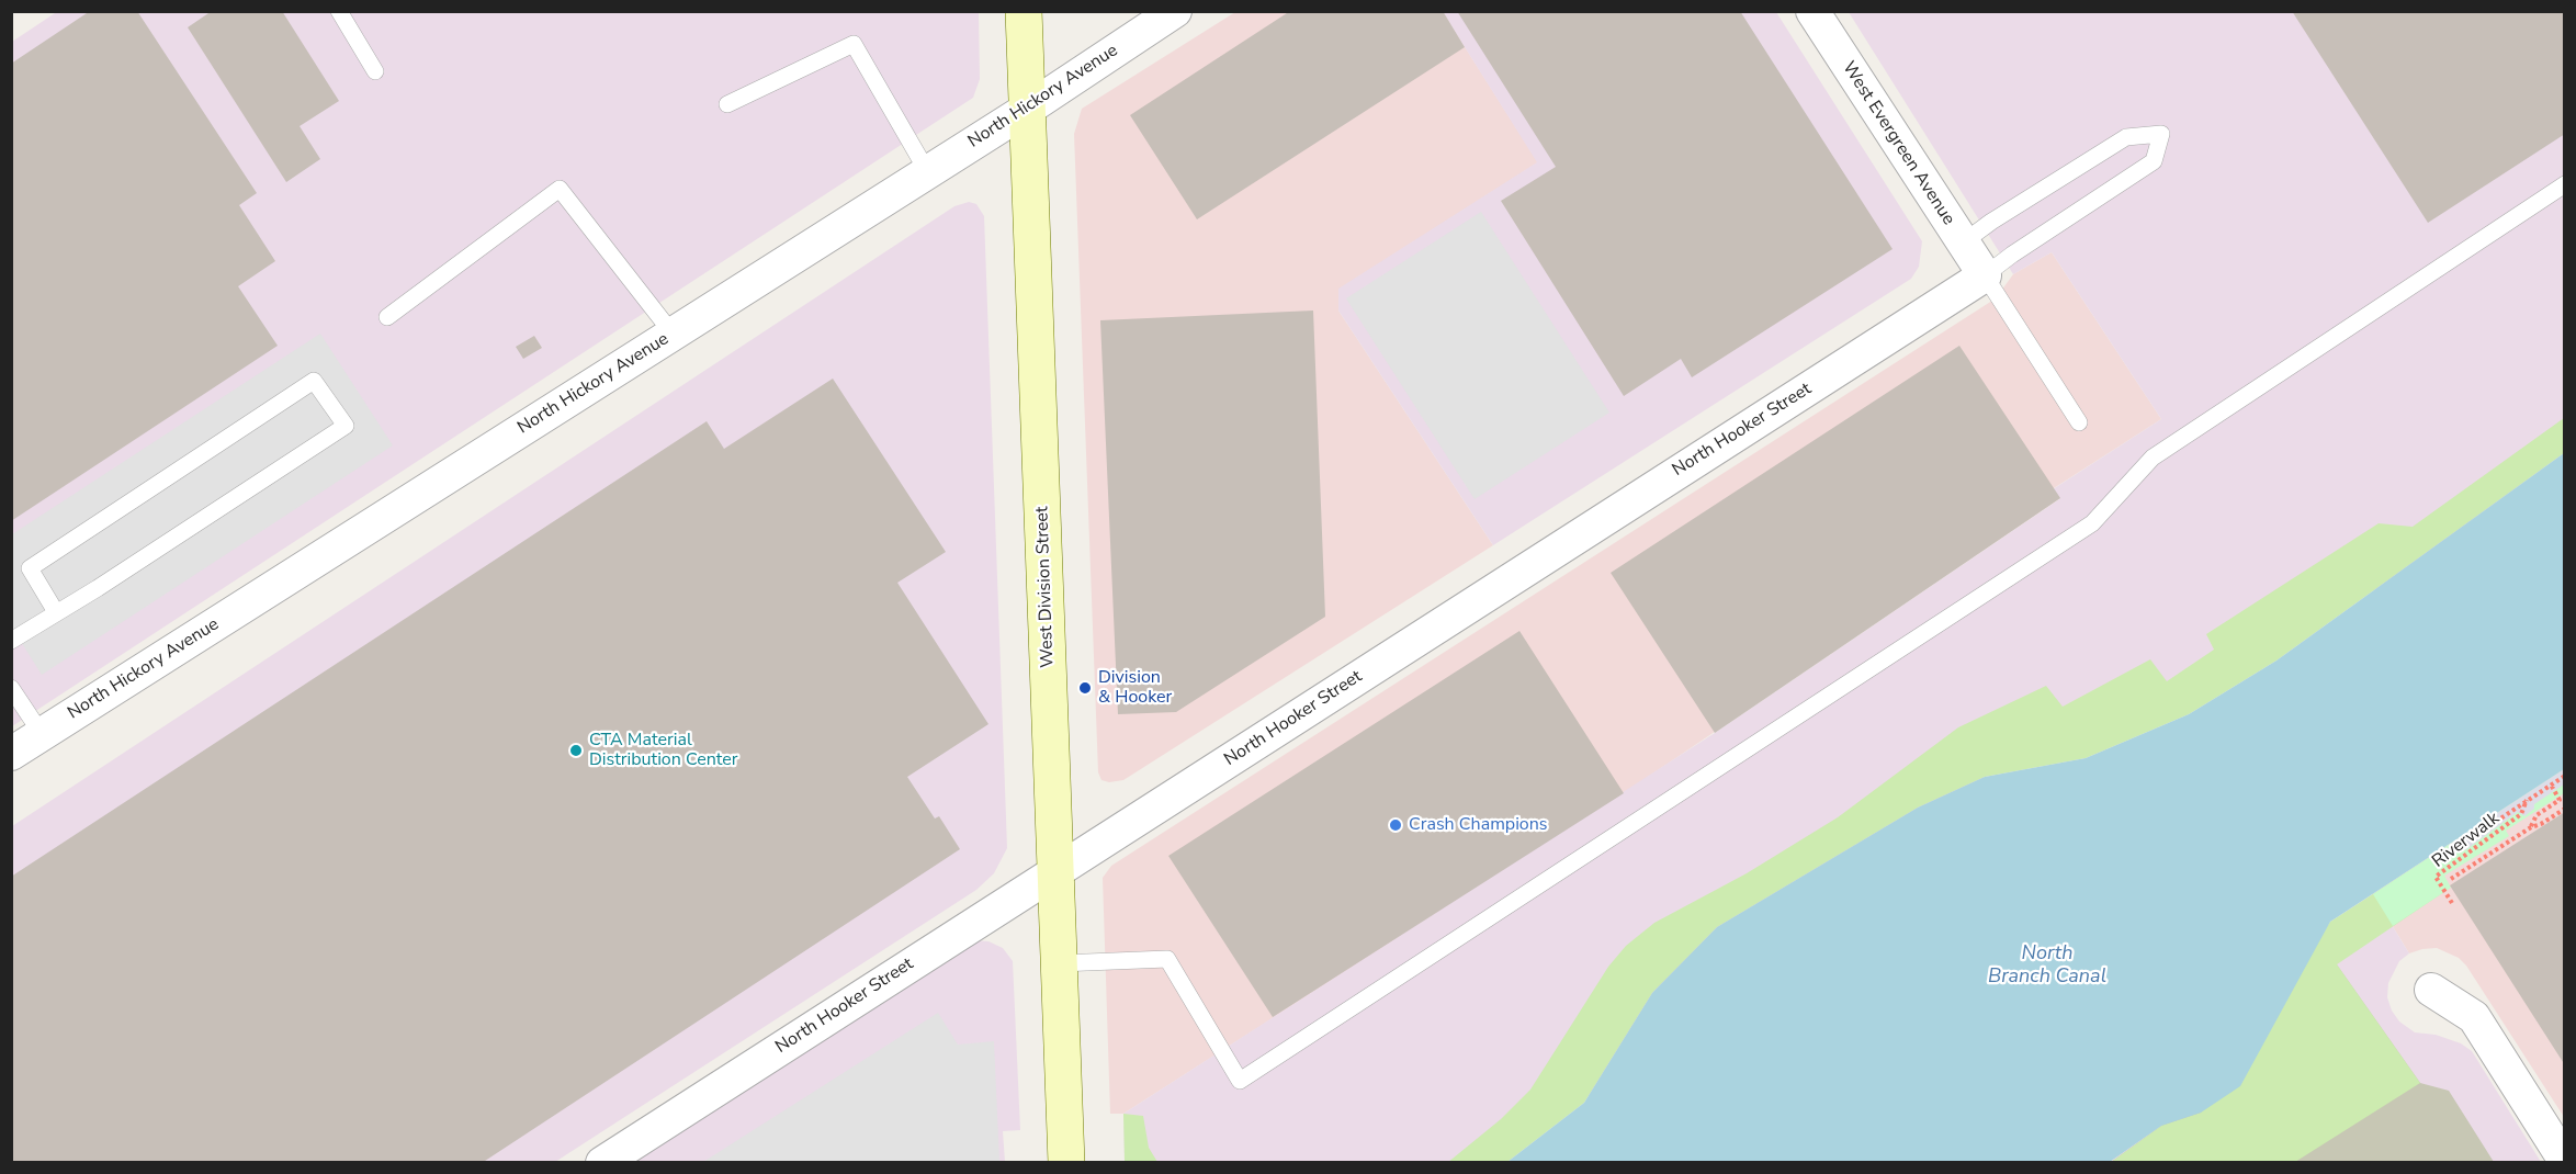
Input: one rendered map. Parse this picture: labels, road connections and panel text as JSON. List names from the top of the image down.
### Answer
{
  "streets": {
    "main road": ["West Division Street"],
    "street": ["North Hickory Avenue", "West Evergreen Avenue", "North Hooker Street"],
    "path": ["Riverwalk"]
  },
  "crossings": [
    ["North Hickory Avenue", "West Division Street"],
    ["West Evergreen Avenue", "North Hooker Street"],
    ["North Hooker Street", "West Division Street"]
  ],
  "water": ["North Branch Canal"],
  "places": ["Division & Hooker", "CTA Material Distribution Center", "Crash Champions"]
}
